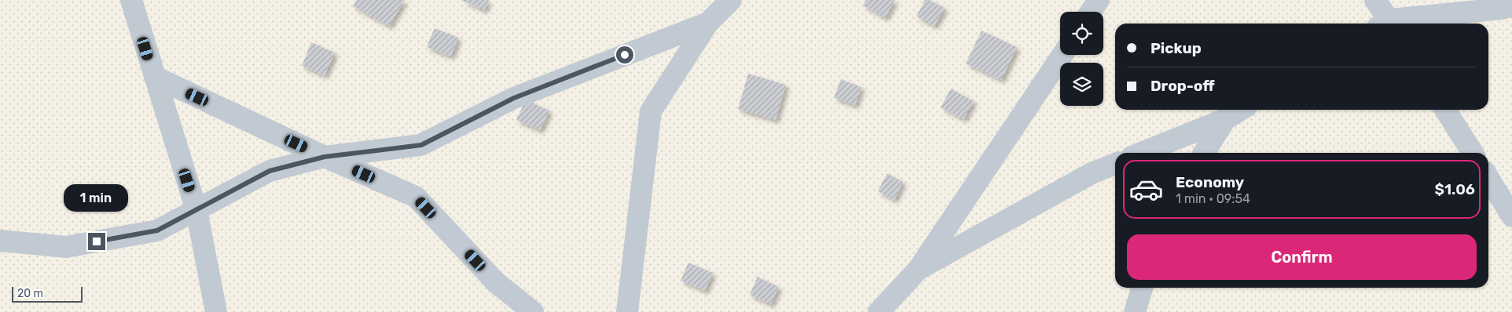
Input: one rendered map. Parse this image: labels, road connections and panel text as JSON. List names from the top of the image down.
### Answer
{
  "scale_bar": "20 m",
  "page": {
    "banner": ["Pickup", "Drop-off"],
    "list": [
      {
        "name": "Economy",
        "note": "1 min · 09:54",
        "value": "$1.06"
      }
    ],
    "bubble": "1 min",
    "buttons": "Confirm",
    "scale": "20 m"
  }
}
